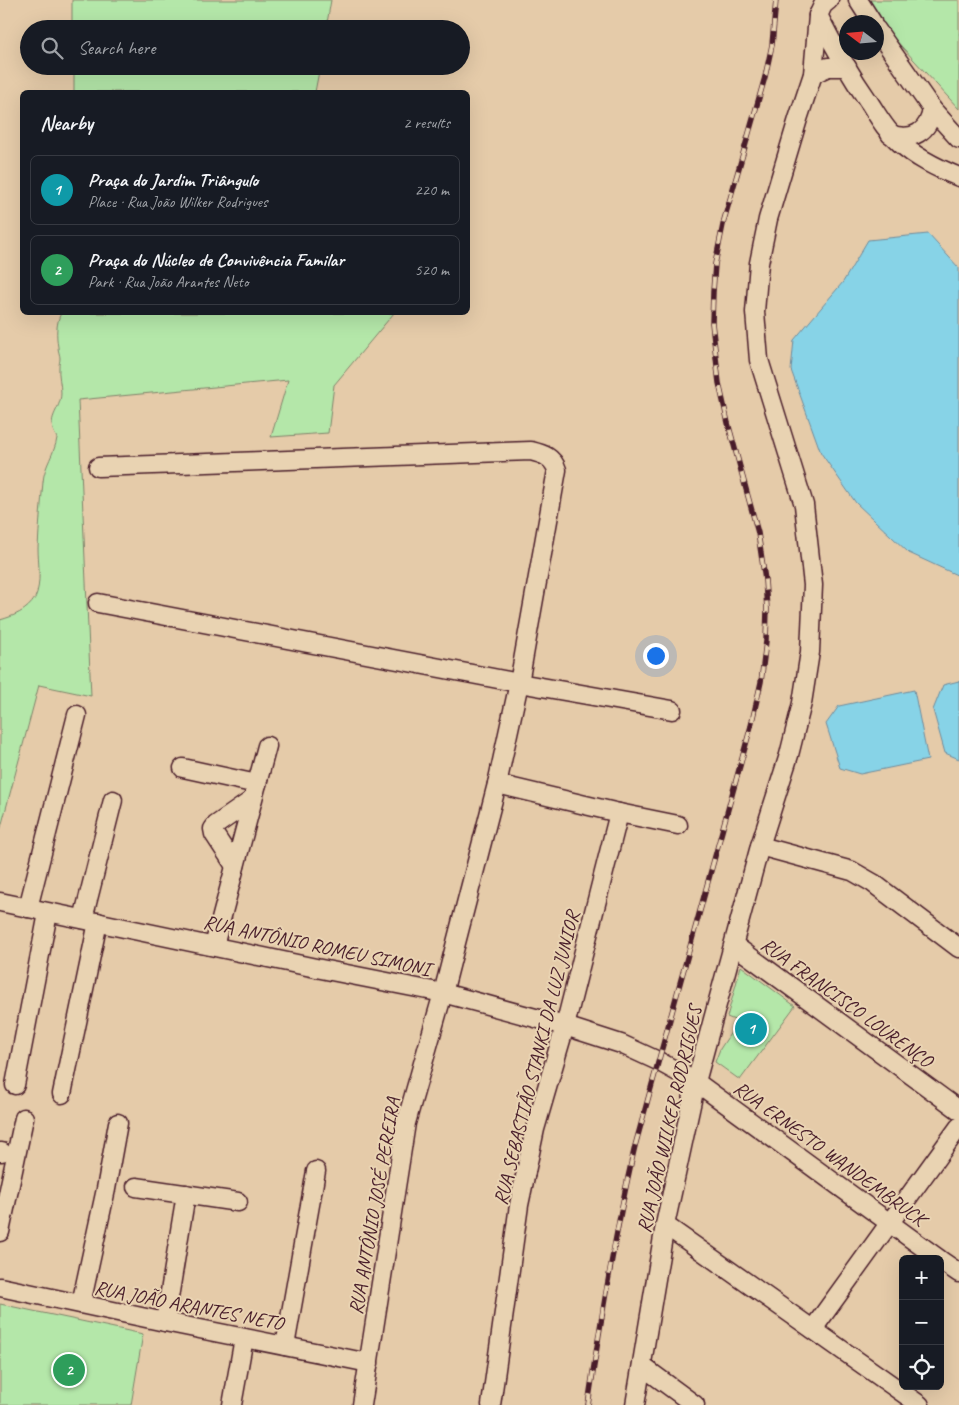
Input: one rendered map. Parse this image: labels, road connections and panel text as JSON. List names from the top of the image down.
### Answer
{
  "streets": {
    "street": [
      "RUA ANTÔNIO ROMEU SIMONI",
      "RUA FRANCISCO LOURENÇO",
      "RUA SEBASTIÃO STANKI DA LUZ JUNIOR",
      "RUA JOÃO WILKER RODRIGUES",
      "RUA ERNESTO WANDEMBRUCK",
      "RUA ANTÔNIO JOSÉ PEREIRA",
      "RUA JOÃO ARANTES NETO"
    ]
  },
  "crossings": [
    ["RUA ANTÔNIO ROMEU SIMONI", "RUA SEBASTIÃO STANKI DA LUZ JUNIOR"],
    ["RUA ANTÔNIO ROMEU SIMONI", "RUA ERNESTO WANDEMBRUCK"],
    ["RUA ANTÔNIO ROMEU SIMONI", "RUA ANTÔNIO JOSÉ PEREIRA"],
    ["RUA FRANCISCO LOURENÇO", "RUA JOÃO WILKER RODRIGUES"],
    ["RUA JOÃO WILKER RODRIGUES", "RUA ERNESTO WANDEMBRUCK"],
    ["RUA ANTÔNIO JOSÉ PEREIRA", "RUA JOÃO ARANTES NETO"]
  ],
  "north": "left",
  "page": {
    "search": "Search here",
    "heading": ["Nearby", "2 results"],
    "list": [
      {
        "mark": "1",
        "name": "Praça do Jardim Triângulo",
        "note": "Place · Rua João Wilker Rodrigues",
        "value": "220 m"
      },
      {
        "mark": "2",
        "name": "Praça do Núcleo de Convivência Familar",
        "note": "Park · Rua João Arantes Neto",
        "value": "520 m"
      }
    ],
    "pins": ["1", "2"],
    "map_buttons": ["+", "−"]
  }
}
